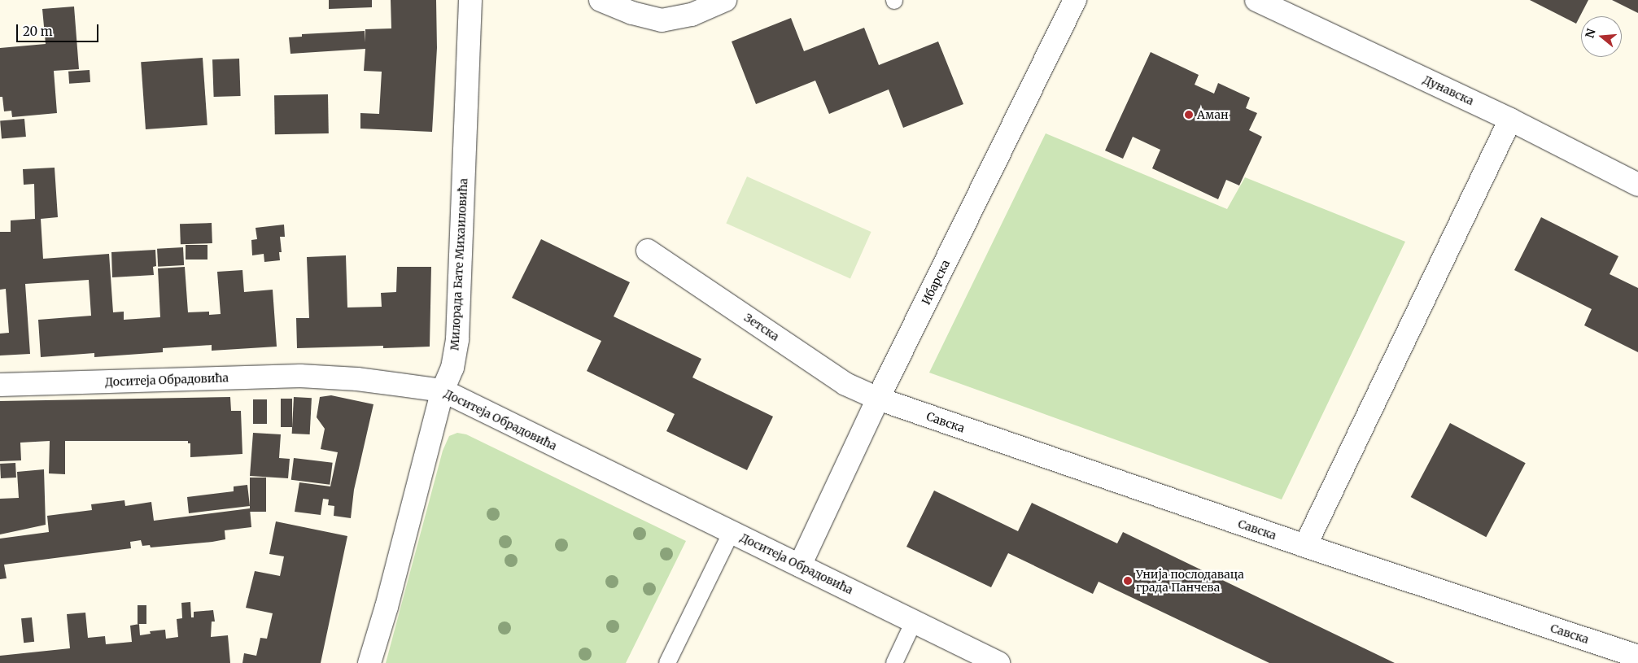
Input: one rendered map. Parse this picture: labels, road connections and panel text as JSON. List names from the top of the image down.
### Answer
{
  "streets": {
    "street": [
      "Дунавска",
      "Милорада Бате Михаиловића",
      "Ибарска",
      "Зетска",
      "Доситеја Обрадовића",
      "Савска"
    ]
  },
  "crossings": [
    ["Милорада Бате Михаиловића", "Доситеја Обрадовића"],
    ["Ибарска", "Зетска"],
    ["Ибарска", "Доситеја Обрадовића"],
    ["Ибарска", "Савска"],
    ["Зетска", "Савска"]
  ],
  "places": ["Аман", "Унија послодаваца града Панчева"],
  "scale_bar": "20 m",
  "north": "left"
}
